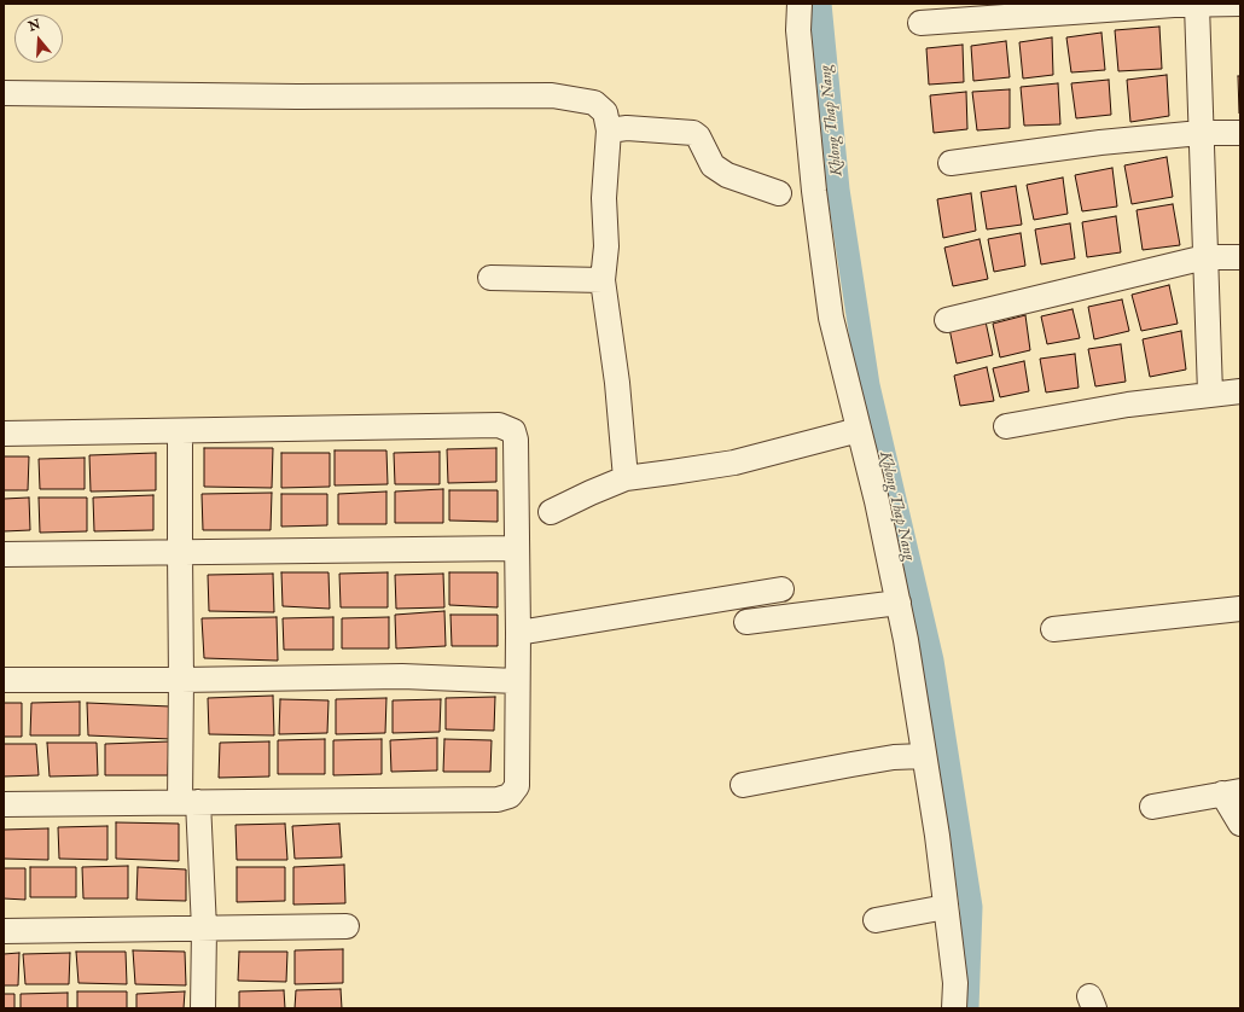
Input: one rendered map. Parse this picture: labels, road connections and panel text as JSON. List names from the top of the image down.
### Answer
{
  "water": ["Khlong Thap Nang"],
  "north": "top"
}
